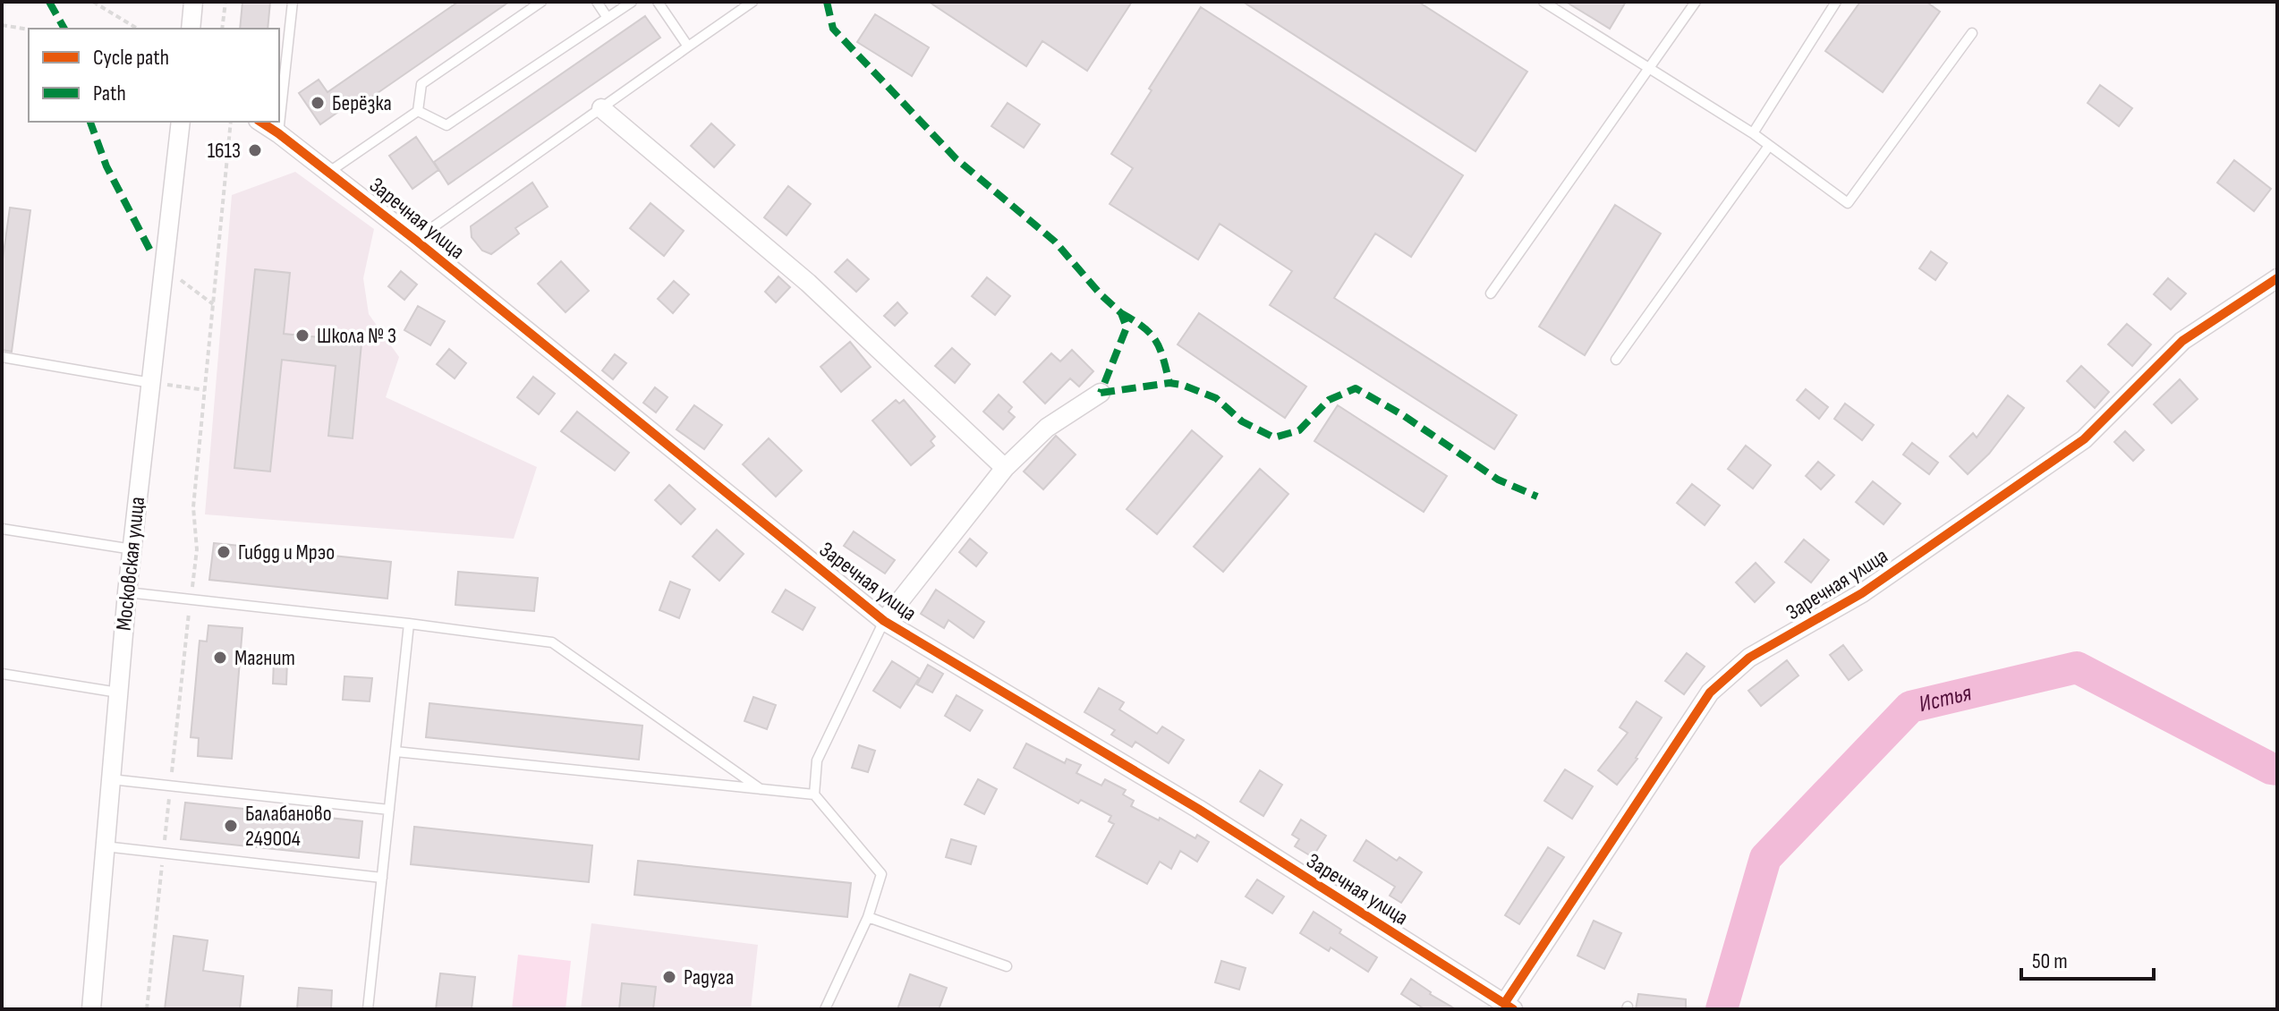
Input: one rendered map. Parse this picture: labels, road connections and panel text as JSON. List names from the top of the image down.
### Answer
{
  "streets": {
    "street": ["Заречная улица", "Московская улица"]
  },
  "water": ["Истья"],
  "places": [
    "Берёзка",
    "1613",
    "Школа № 3",
    "Гибдд и Мрэо",
    "Магнит",
    "Балабаново 249004",
    "Радуга"
  ],
  "legend": ["Cycle path", "Path"],
  "scale_bar": "50 m"
}
